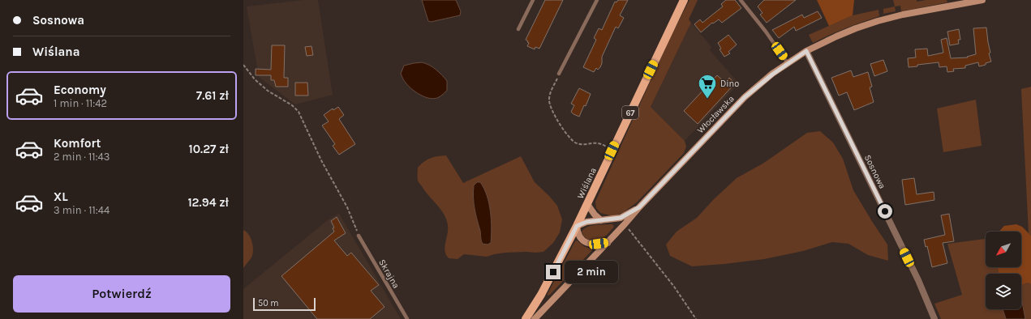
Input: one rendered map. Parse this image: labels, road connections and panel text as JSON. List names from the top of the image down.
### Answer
{
  "streets": {
    "main road": ["67", "Włocławska", "Wiślana"],
    "street": ["Sosnowa"],
    "lane": ["Skrajna"]
  },
  "crossings": [
    ["Włocławska", "Sosnowa"]
  ],
  "places": {
    "supermarket": ["Dino"]
  },
  "scale_bar": "50 m",
  "north": "bottom left",
  "page": {
    "banner": ["Sosnowa", "Wiślana"],
    "list": [
      {
        "name": "Economy",
        "note": "1 min · 11:42",
        "value": "7.61 zł"
      },
      {
        "name": "Komfort",
        "note": "2 min · 11:43",
        "value": "10.27 zł"
      },
      {
        "name": "XL",
        "note": "3 min · 11:44",
        "value": "12.94 zł"
      }
    ],
    "bubble": "2 min",
    "buttons": "Potwierdź",
    "scale": "50 m"
  }
}
